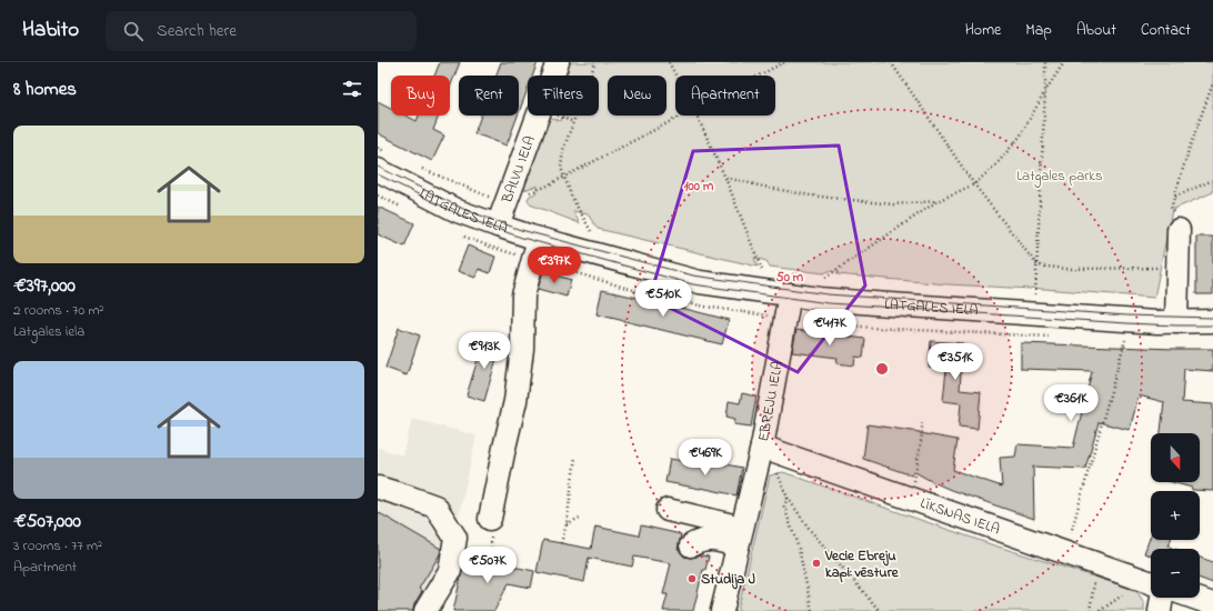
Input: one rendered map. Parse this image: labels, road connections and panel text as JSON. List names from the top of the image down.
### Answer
{
  "streets": {
    "street": [
      "BALVU IELA",
      "LATGALES IELA",
      "EBREJU IELA",
      "LĪKSNAS IELA"
    ]
  },
  "crossings": [
    ["BALVU IELA", "LATGALES IELA"],
    ["LATGALES IELA", "EBREJU IELA"],
    ["EBREJU IELA", "LĪKSNAS IELA"]
  ],
  "parks": ["Latgales parks"],
  "places": ["Vecie Ebreju kapi: vēsture", "Studija J"],
  "north": "bottom",
  "page": {
    "header": "Habito",
    "search": "Search here",
    "nav": [
      "Home",
      "Map",
      "About",
      "Contact"
    ],
    "heading": "8 homes",
    "chip": [
      "Buy",
      "Rent",
      "Filters",
      "New",
      "Apartment"
    ],
    "list": [
      {
        "name": "€397,000",
        "note": "2 rooms · 70 m² · Latgales iela"
      },
      {
        "name": "€507,000",
        "note": "3 rooms · 77 m² · Apartment"
      }
    ],
    "price": [
      "€397K",
      "€510K",
      "€417K",
      "€913K",
      "€351K",
      "€361K",
      "€469K",
      "€507K"
    ],
    "map_buttons": ["+", "−"]
  },
  "rings": ["100 m", "50 m"]
}
